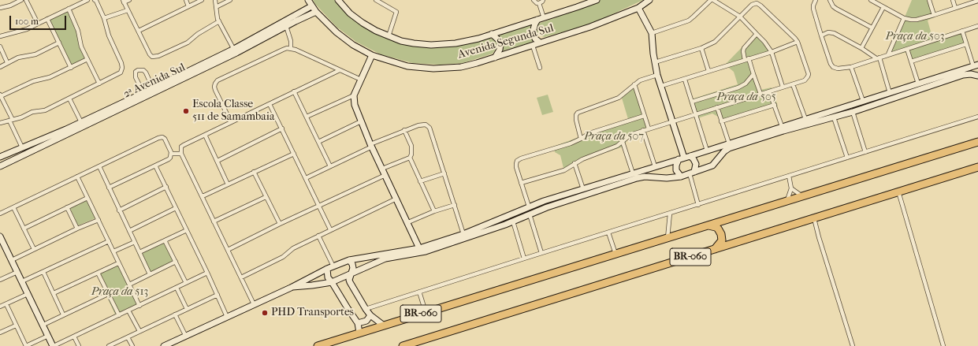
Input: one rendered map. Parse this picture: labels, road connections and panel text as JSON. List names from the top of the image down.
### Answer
{
  "streets": {
    "highway": ["BR-060"],
    "street": ["Avenida Segunda Sul", "2ᵃ Avenida Sul"]
  },
  "crossings": [
    ["Avenida Segunda Sul", "2ᵃ Avenida Sul"]
  ],
  "parks": [
    "Praça da 503",
    "Praça da 505",
    "Praça da 507",
    "Praça da 513"
  ],
  "places": ["Escola Classe 511 de Samambaia", "PHD Transportes"],
  "scale_bar": "100 m"
}
